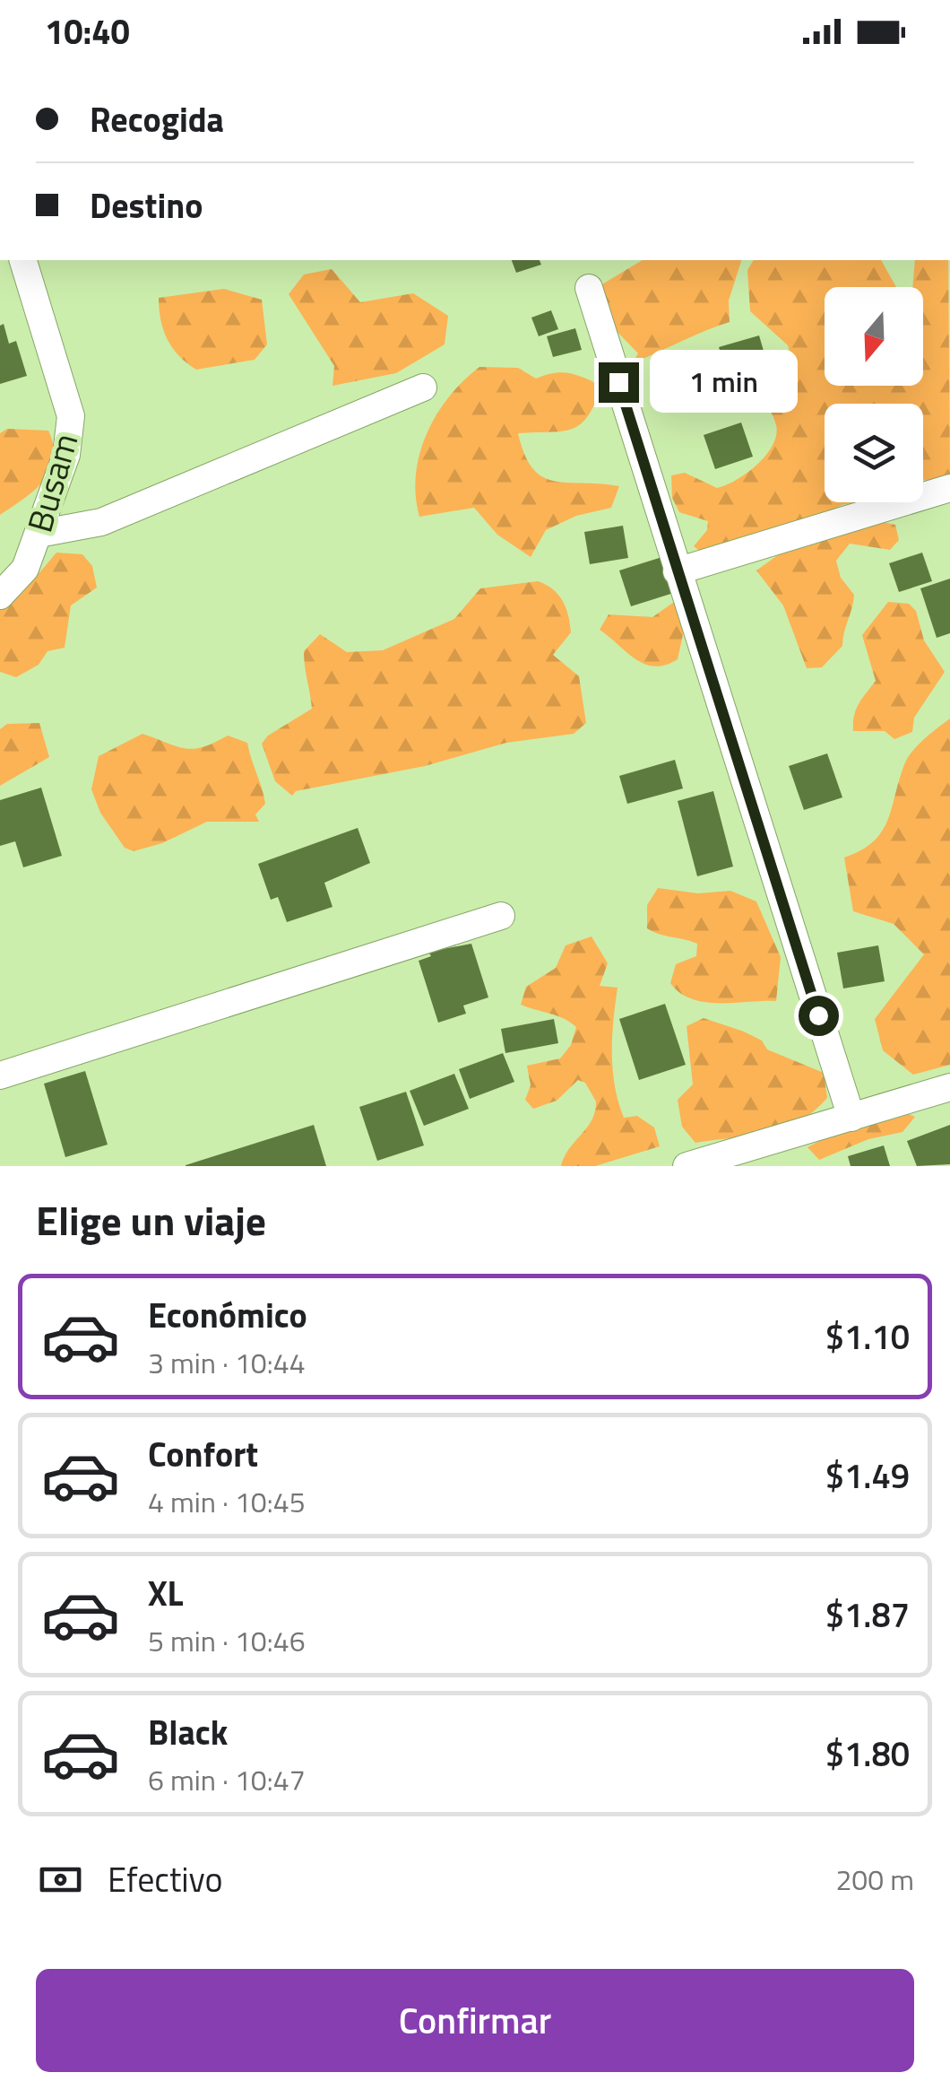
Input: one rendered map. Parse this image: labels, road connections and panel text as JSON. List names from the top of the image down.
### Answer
{
  "streets": {
    "street": ["Busam"]
  },
  "north": "bottom",
  "page": {
    "status": "10:40",
    "banner": ["Recogida", "Destino"],
    "bubble": "1 min",
    "heading": "Elige un viaje",
    "list": [
      {
        "name": "Económico",
        "note": "3 min · 10:44",
        "value": "$1.10"
      },
      {
        "name": "Confort",
        "note": "4 min · 10:45",
        "value": "$1.49"
      },
      {
        "name": "XL",
        "note": "5 min · 10:46",
        "value": "$1.87"
      },
      {
        "name": "Black",
        "note": "6 min · 10:47",
        "value": "$1.80"
      }
    ],
    "pay": ["Efectivo", "200 m"],
    "buttons": "Confirmar"
  }
}
